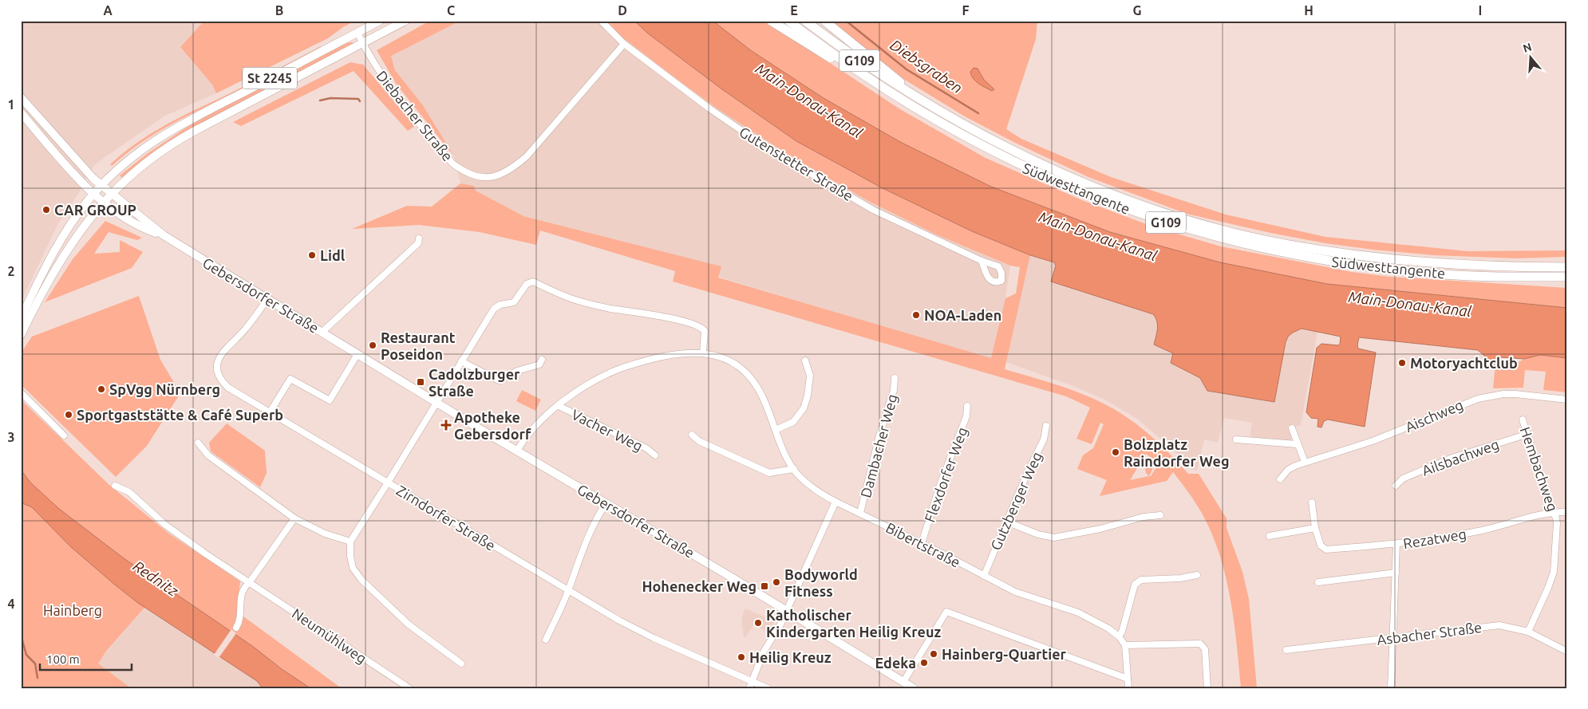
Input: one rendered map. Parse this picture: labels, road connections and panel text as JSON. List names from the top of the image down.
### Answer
{
  "streets": {
    "highway": ["G109", "Südwesttangente"],
    "main road": ["St 2245", "Gebersdorfer Straße"],
    "street": [
      "Diebacher Straße",
      "Gutenstetter Straße",
      "Aischweg",
      "Vacher Weg",
      "Dambacher Weg",
      "Ailsbachweg",
      "Hembachweg",
      "Flexdorfer Weg",
      "Gutzberger Weg",
      "Zirndorfer Straße",
      "Rezatweg",
      "Bibertstraße",
      "Asbacher Straße",
      "Neumühlweg"
    ]
  },
  "crossings": [
    ["St 2245", "Diebacher Straße"],
    ["St 2245", "Gebersdorfer Straße"],
    ["Diebacher Straße", "Gutenstetter Straße"],
    ["Gebersdorfer Straße", "Zirndorfer Straße"],
    ["Dambacher Weg", "Bibertstraße"],
    ["Ailsbachweg", "Hembachweg"],
    ["Hembachweg", "Rezatweg"],
    ["Hembachweg", "Asbacher Straße"],
    ["Flexdorfer Weg", "Bibertstraße"],
    ["Gutzberger Weg", "Bibertstraße"]
  ],
  "water": ["Diebsgraben", "Main-Donau-Kanal", "Rednitz"],
  "parks": ["Hainberg"],
  "places": {
    "other": [
      "CAR GROUP",
      "Lidl",
      "NOA-Laden",
      "Restaurant Poseidon",
      "Motoryachtclub",
      "SpVgg Nürnberg",
      "Sportgaststätte & Café Superb",
      "Bolzplatz Raindorfer Weg",
      "Bodyworld Fitness",
      "Katholischer Kindergarten Heilig Kreuz",
      "Hainberg-Quartier",
      "Heilig Kreuz",
      "Edeka"
    ],
    "transit": ["Cadolzburger Straße", "Hohenecker Weg"],
    "health": ["Apotheke Gebersdorf"]
  },
  "scale_bar": "100 m",
  "north": "top",
  "grid": {
    "columns": [
      "A",
      "B",
      "C",
      "D",
      "E",
      "F",
      "G",
      "H",
      "I"
    ],
    "rows": [
      "1",
      "2",
      "3",
      "4"
    ]
  }
}
